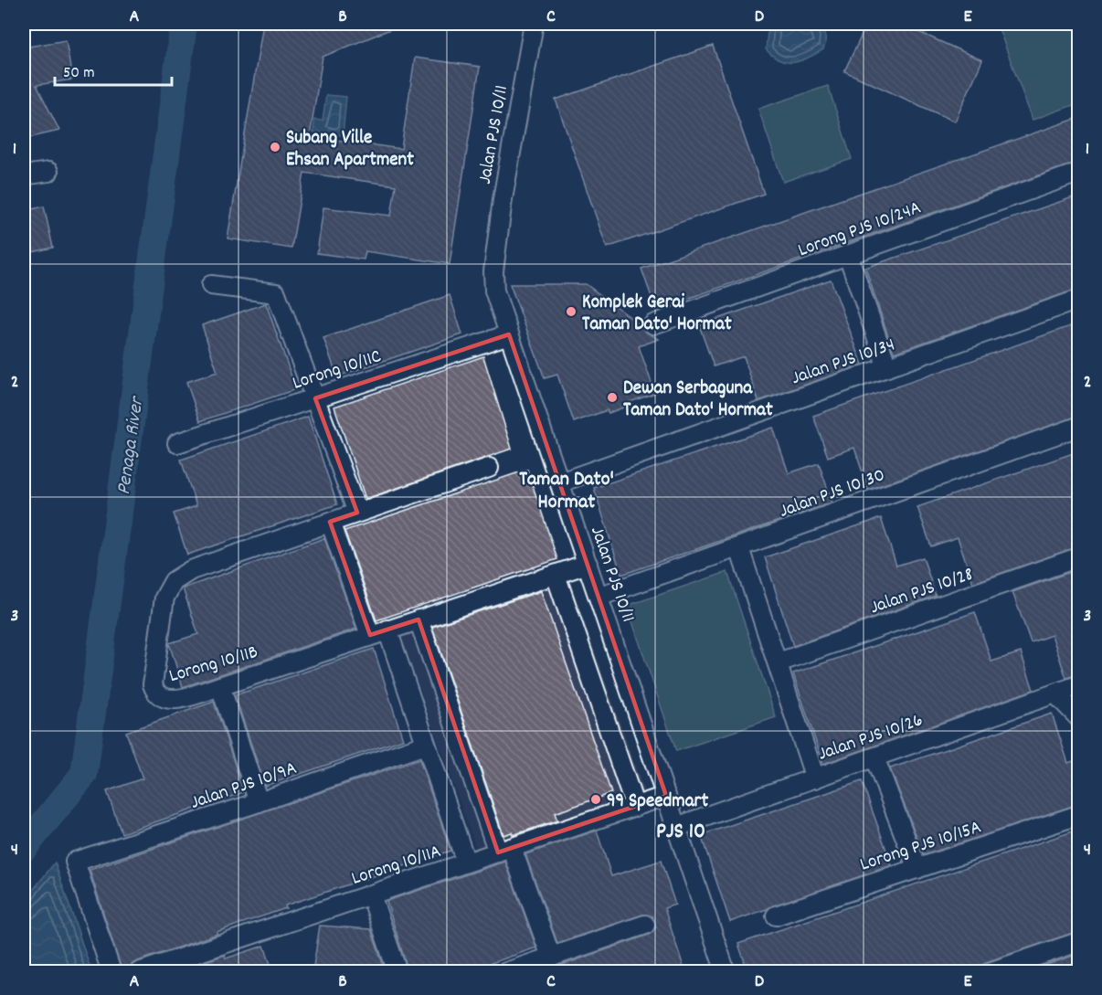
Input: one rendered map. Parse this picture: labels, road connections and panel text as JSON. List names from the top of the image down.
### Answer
{
  "streets": {
    "street": [
      "Jalan PJS 10/11",
      "Lorong PJS 10/24A",
      "Jalan PJS 10/34",
      "Lorong 10/11C",
      "Jalan PJS 10/30",
      "Jalan PJS 10/28",
      "Lorong 10/11B",
      "Jalan PJS 10/26",
      "Jalan PJS 10/9A",
      "Lorong PJS 10/15A",
      "Lorong 10/11A"
    ]
  },
  "crossings": [
    ["Jalan PJS 10/11", "Jalan PJS 10/34"],
    ["Jalan PJS 10/11", "Lorong 10/11C"],
    ["Jalan PJS 10/11", "Jalan PJS 10/30"],
    ["Jalan PJS 10/11", "Lorong 10/11B"],
    ["Jalan PJS 10/11", "Jalan PJS 10/26"],
    ["Jalan PJS 10/11", "Lorong 10/11A"]
  ],
  "districts": ["Taman Dato' Hormat", "PJS 10"],
  "water": ["Penaga River"],
  "places": [
    "Subang Ville Ehsan Apartment",
    "Komplek Gerai Taman Dato' Hormat",
    "Dewan Serbaguna Taman Dato' Hormat",
    "99 Speedmart"
  ],
  "scale_bar": "50 m",
  "grid": {
    "columns": [
      "A",
      "B",
      "C",
      "D",
      "E"
    ],
    "rows": [
      "1",
      "2",
      "3",
      "4"
    ]
  }
}
